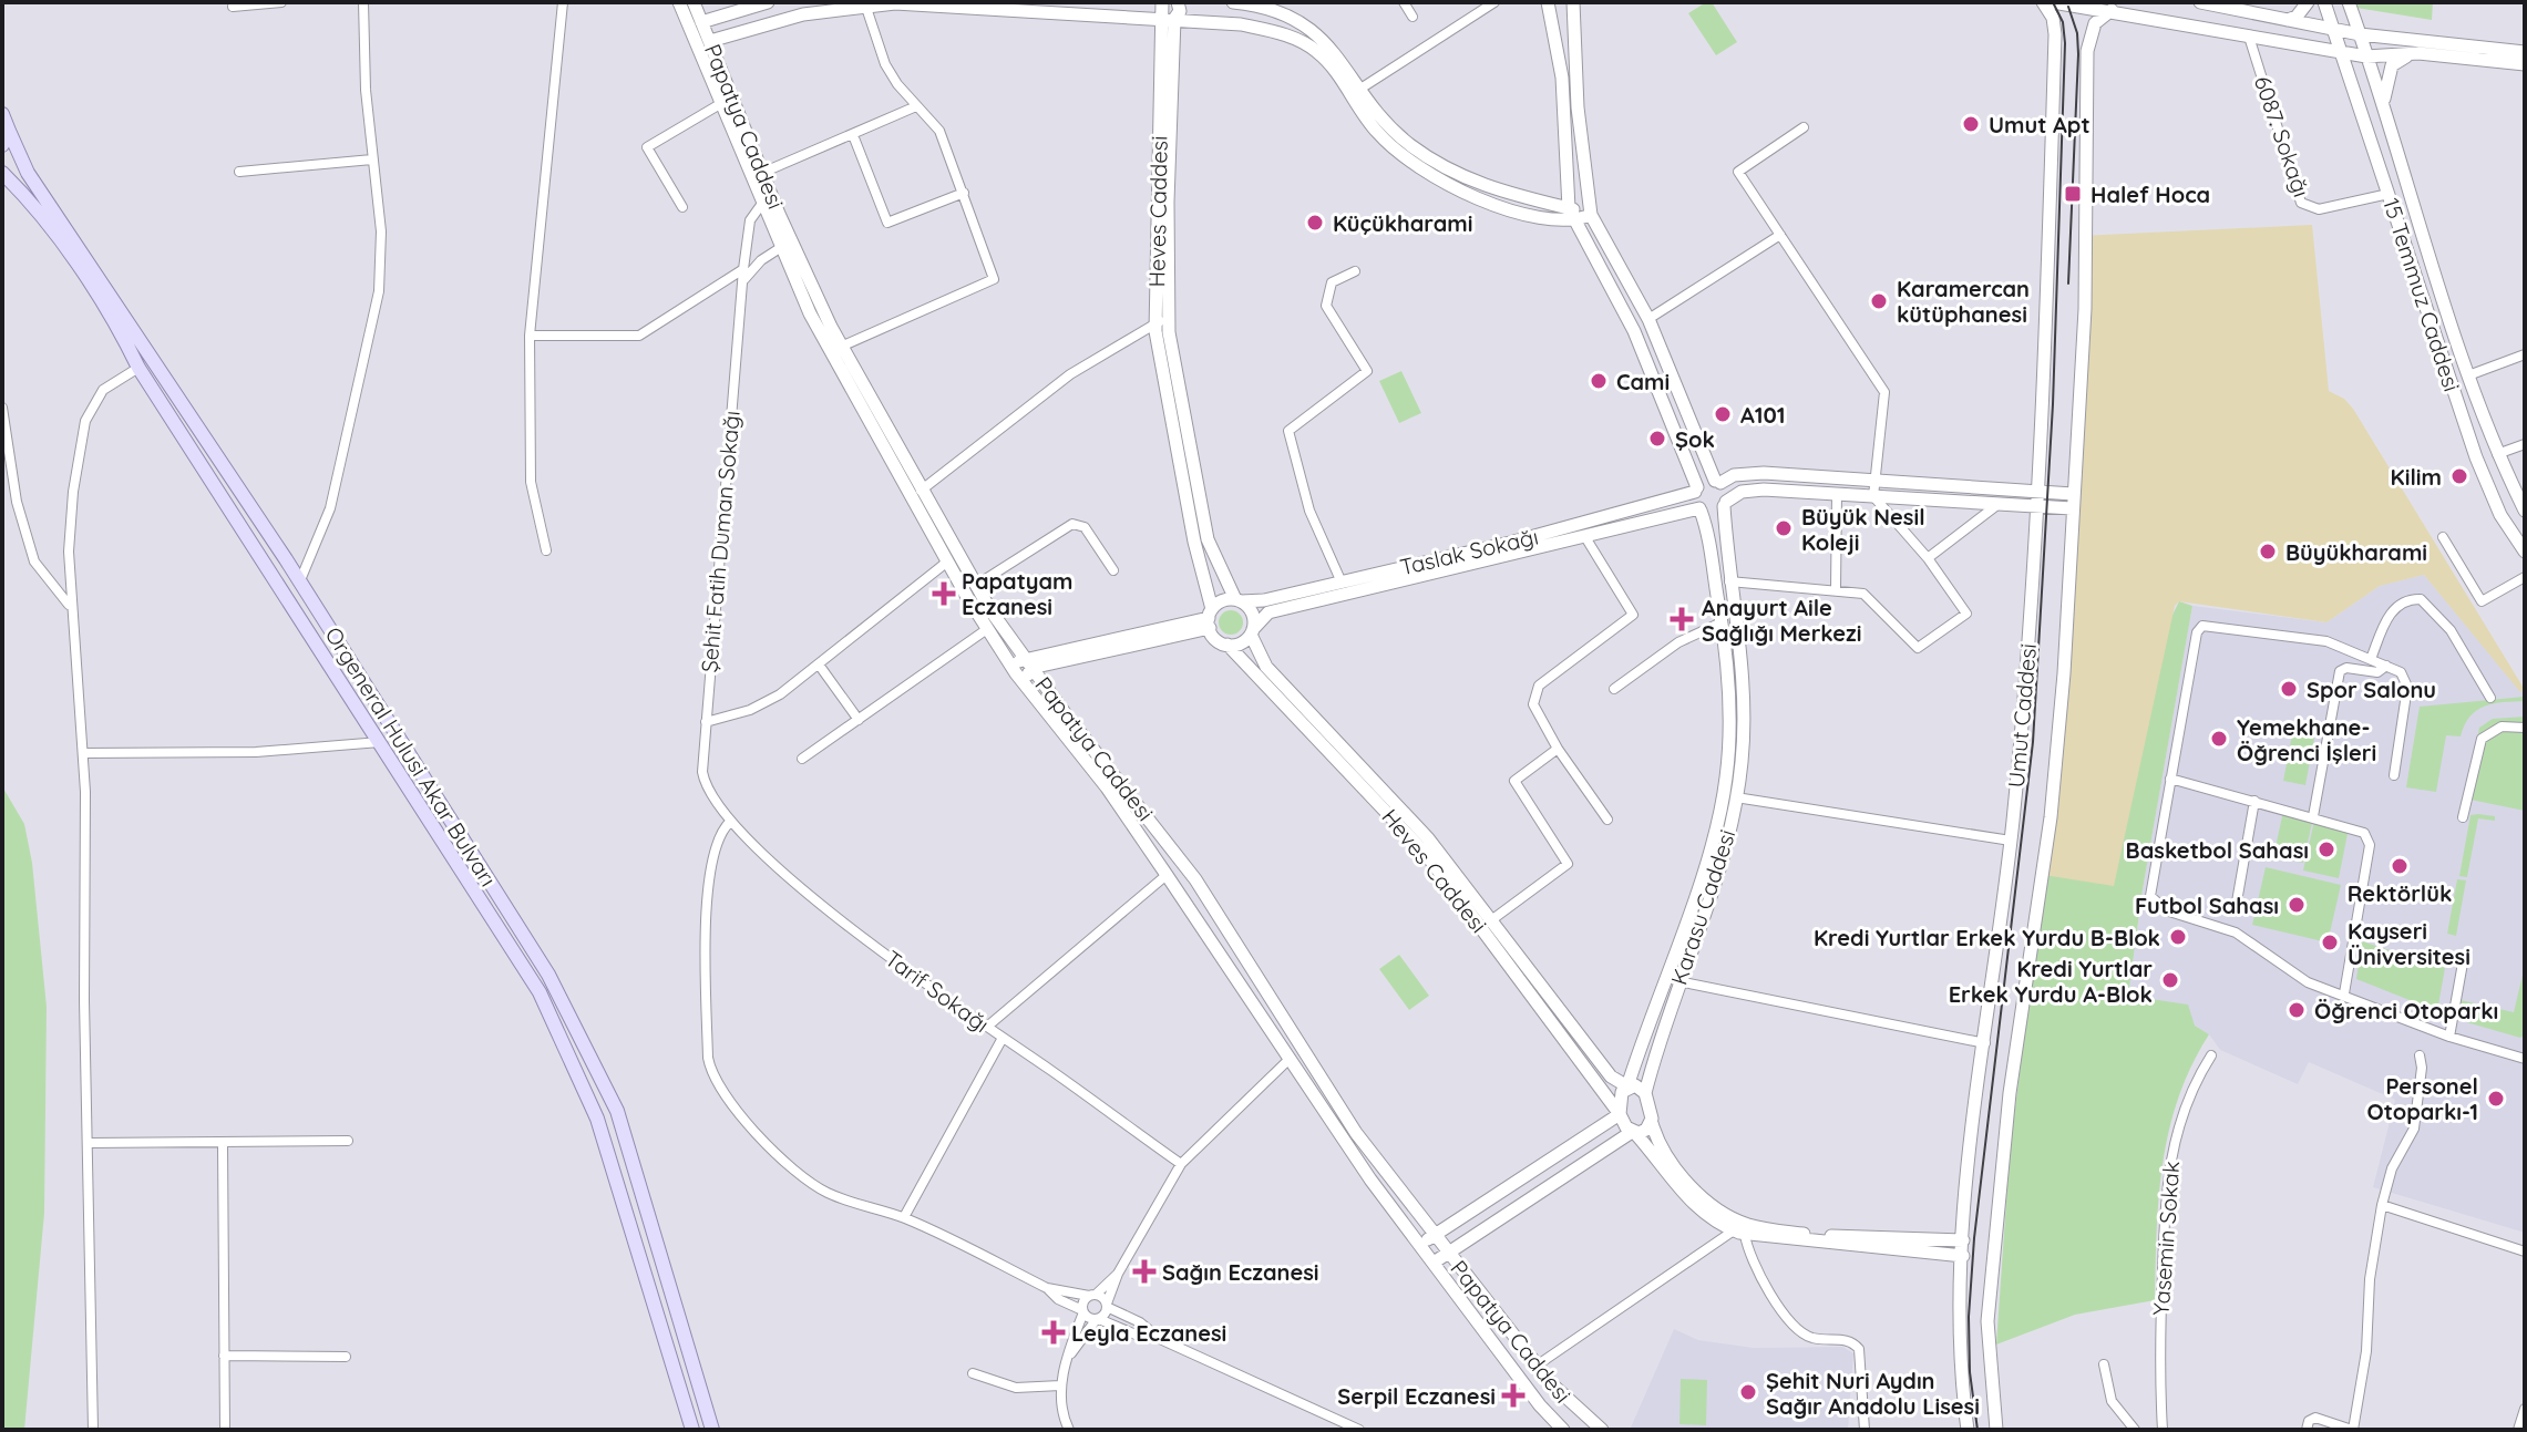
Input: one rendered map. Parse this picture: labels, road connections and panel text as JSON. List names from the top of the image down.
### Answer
{
  "streets": {
    "main road": ["Orgeneral Hulusi Akar Bulvarı"],
    "street": [
      "Papatya Caddesi",
      "6087. Sokağı",
      "Heves Caddesi",
      "15 Temmuz Caddesi",
      "Şehit Fatih Duman Sokağı",
      "Taslak Sokağı",
      "Umut Caddesi",
      "Karasu Caddesi",
      "Tarif Sokağı",
      "Yasemin Sokak"
    ]
  },
  "crossings": [
    ["Papatya Caddesi", "Şehit Fatih Duman Sokağı"],
    ["6087. Sokağı", "15 Temmuz Caddesi"],
    ["Heves Caddesi", "Taslak Sokağı"],
    ["Heves Caddesi", "Karasu Caddesi"],
    ["Şehit Fatih Duman Sokağı", "Tarif Sokağı"],
    ["Taslak Sokağı", "Karasu Caddesi"]
  ],
  "places": {
    "other": [
      "Umut Apt",
      "Küçükharami",
      "Karamercan kütüphanesi",
      "Cami",
      "A101",
      "Şok",
      "Kilim",
      "Büyük Nesil Koleji",
      "Büyükharami",
      "Spor Salonu",
      "Yemekhane- Öğrenci İşleri",
      "Basketbol Sahası",
      "Rektörlük",
      "Futbol Sahası",
      "Kredi Yurtlar Erkek Yurdu B-Blok",
      "Kayseri Üniversitesi",
      "Kredi Yurtlar Erkek Yurdu A-Blok",
      "Öğrenci Otoparkı",
      "Personel Otoparkı-1",
      "Şehit Nuri Aydın Sağır Anadolu Lisesi"
    ],
    "transit": ["Halef Hoca"],
    "health": [
      "Papatyam Eczanesi",
      "Anayurt Aile Sağlığı Merkezi",
      "Sağın Eczanesi",
      "Leyla Eczanesi",
      "Serpil Eczanesi"
    ]
  }
}
